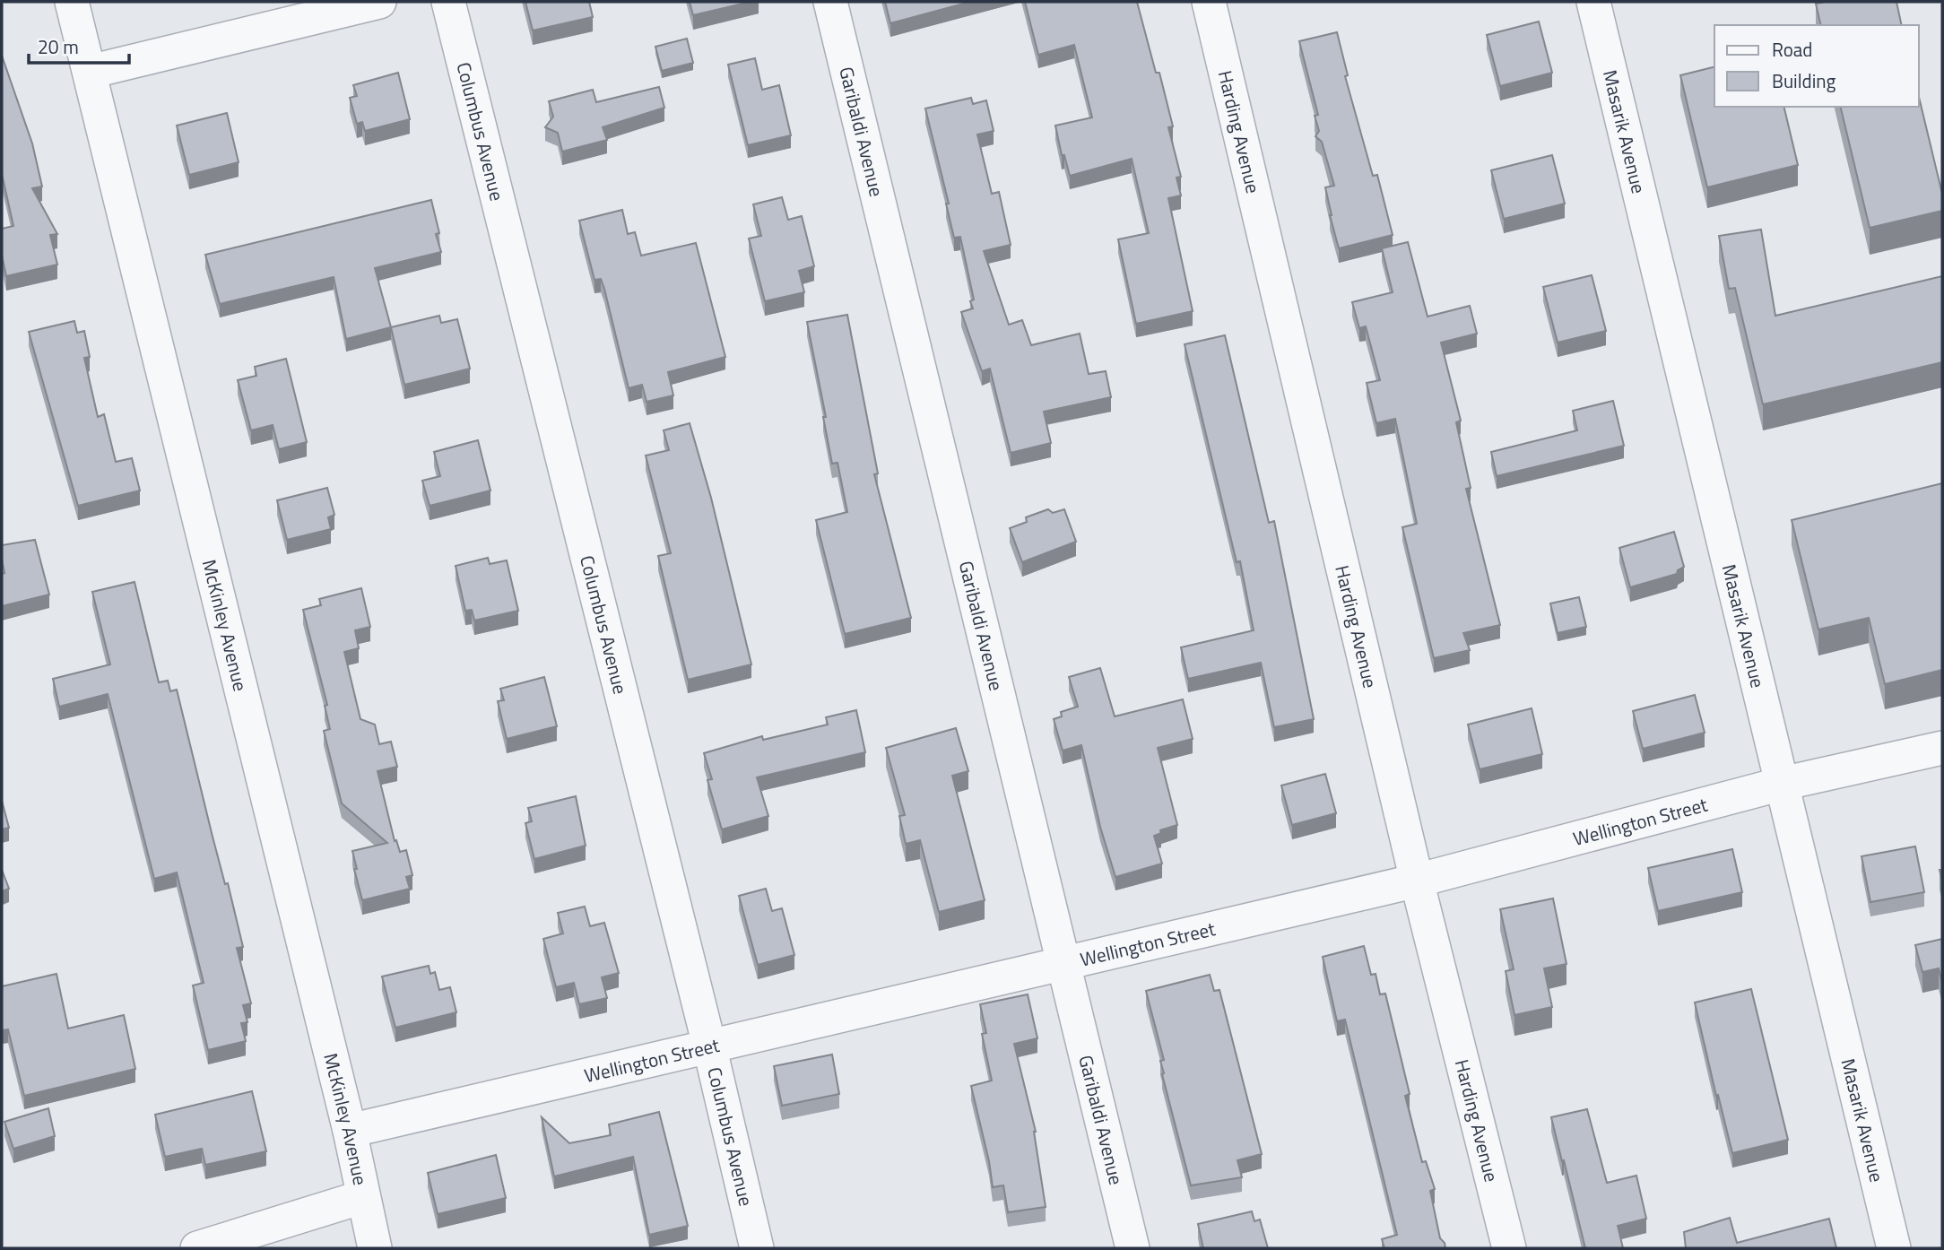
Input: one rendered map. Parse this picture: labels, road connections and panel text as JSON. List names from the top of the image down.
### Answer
{
  "streets": {
    "street": [
      "Garibaldi Avenue",
      "Harding Avenue",
      "Masarik Avenue",
      "Columbus Avenue",
      "McKinley Avenue",
      "Wellington Street"
    ]
  },
  "crossings": [
    ["Garibaldi Avenue", "Wellington Street"],
    ["Harding Avenue", "Wellington Street"],
    ["Masarik Avenue", "Wellington Street"],
    ["Columbus Avenue", "Wellington Street"],
    ["McKinley Avenue", "Wellington Street"]
  ],
  "legend": ["Road", "Building"],
  "scale_bar": "20 m"
}
